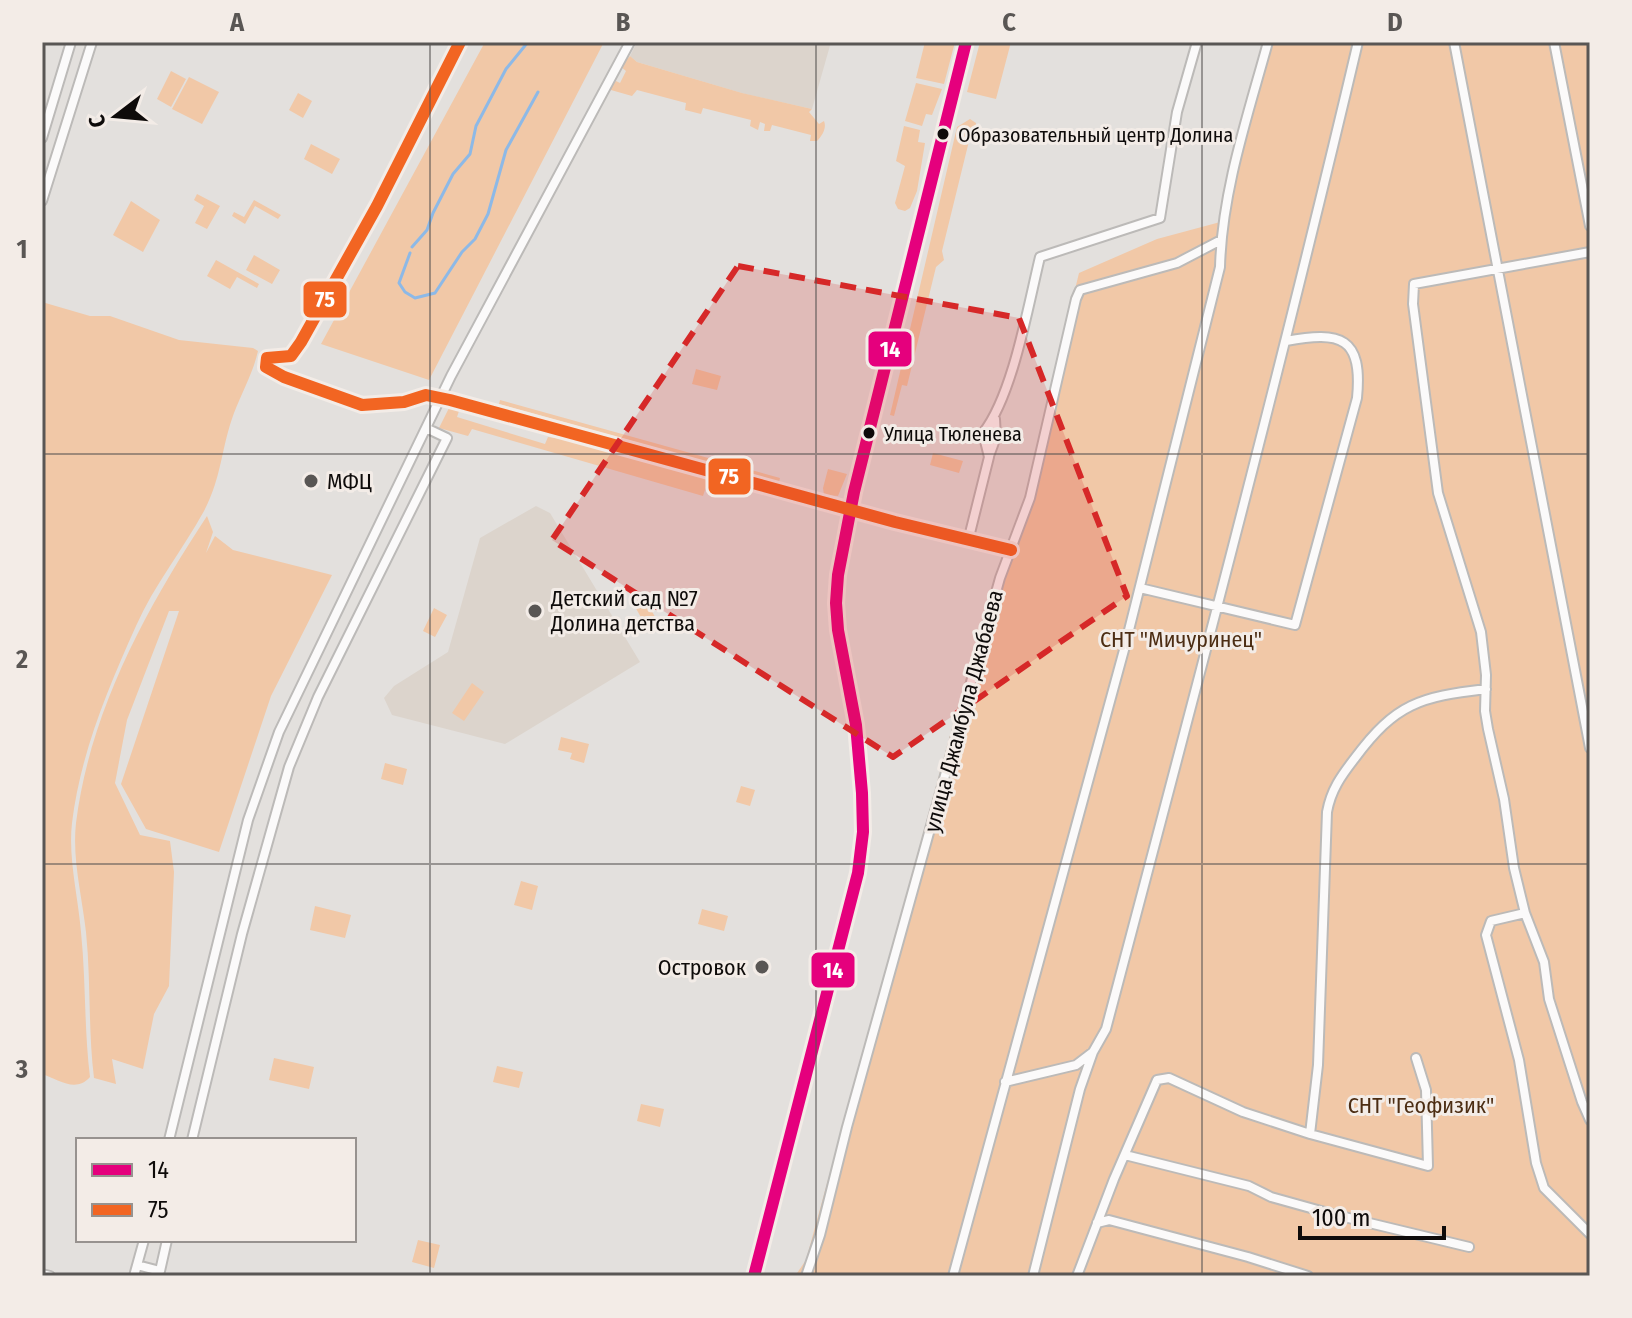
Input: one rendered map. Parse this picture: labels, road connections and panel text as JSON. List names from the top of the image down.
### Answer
{
  "streets": {
    "street": ["улица Джамбула Джабаева"]
  },
  "parks": ["СНТ \"Мичуринец\"", "СНТ \"Геофизик\""],
  "places": [
    "Образовательный центр Долина",
    "Улица Тюленева",
    "МФЦ",
    "Детский сад №7 Долина детства",
    "Островок"
  ],
  "lines": ["transit line 14", "transit line 75"],
  "legend": ["14", "75"],
  "scale_bar": "100 m",
  "north": "left",
  "grid": {
    "columns": [
      "A",
      "B",
      "C",
      "D"
    ],
    "rows": ["1", "2", "3"]
  }
}
